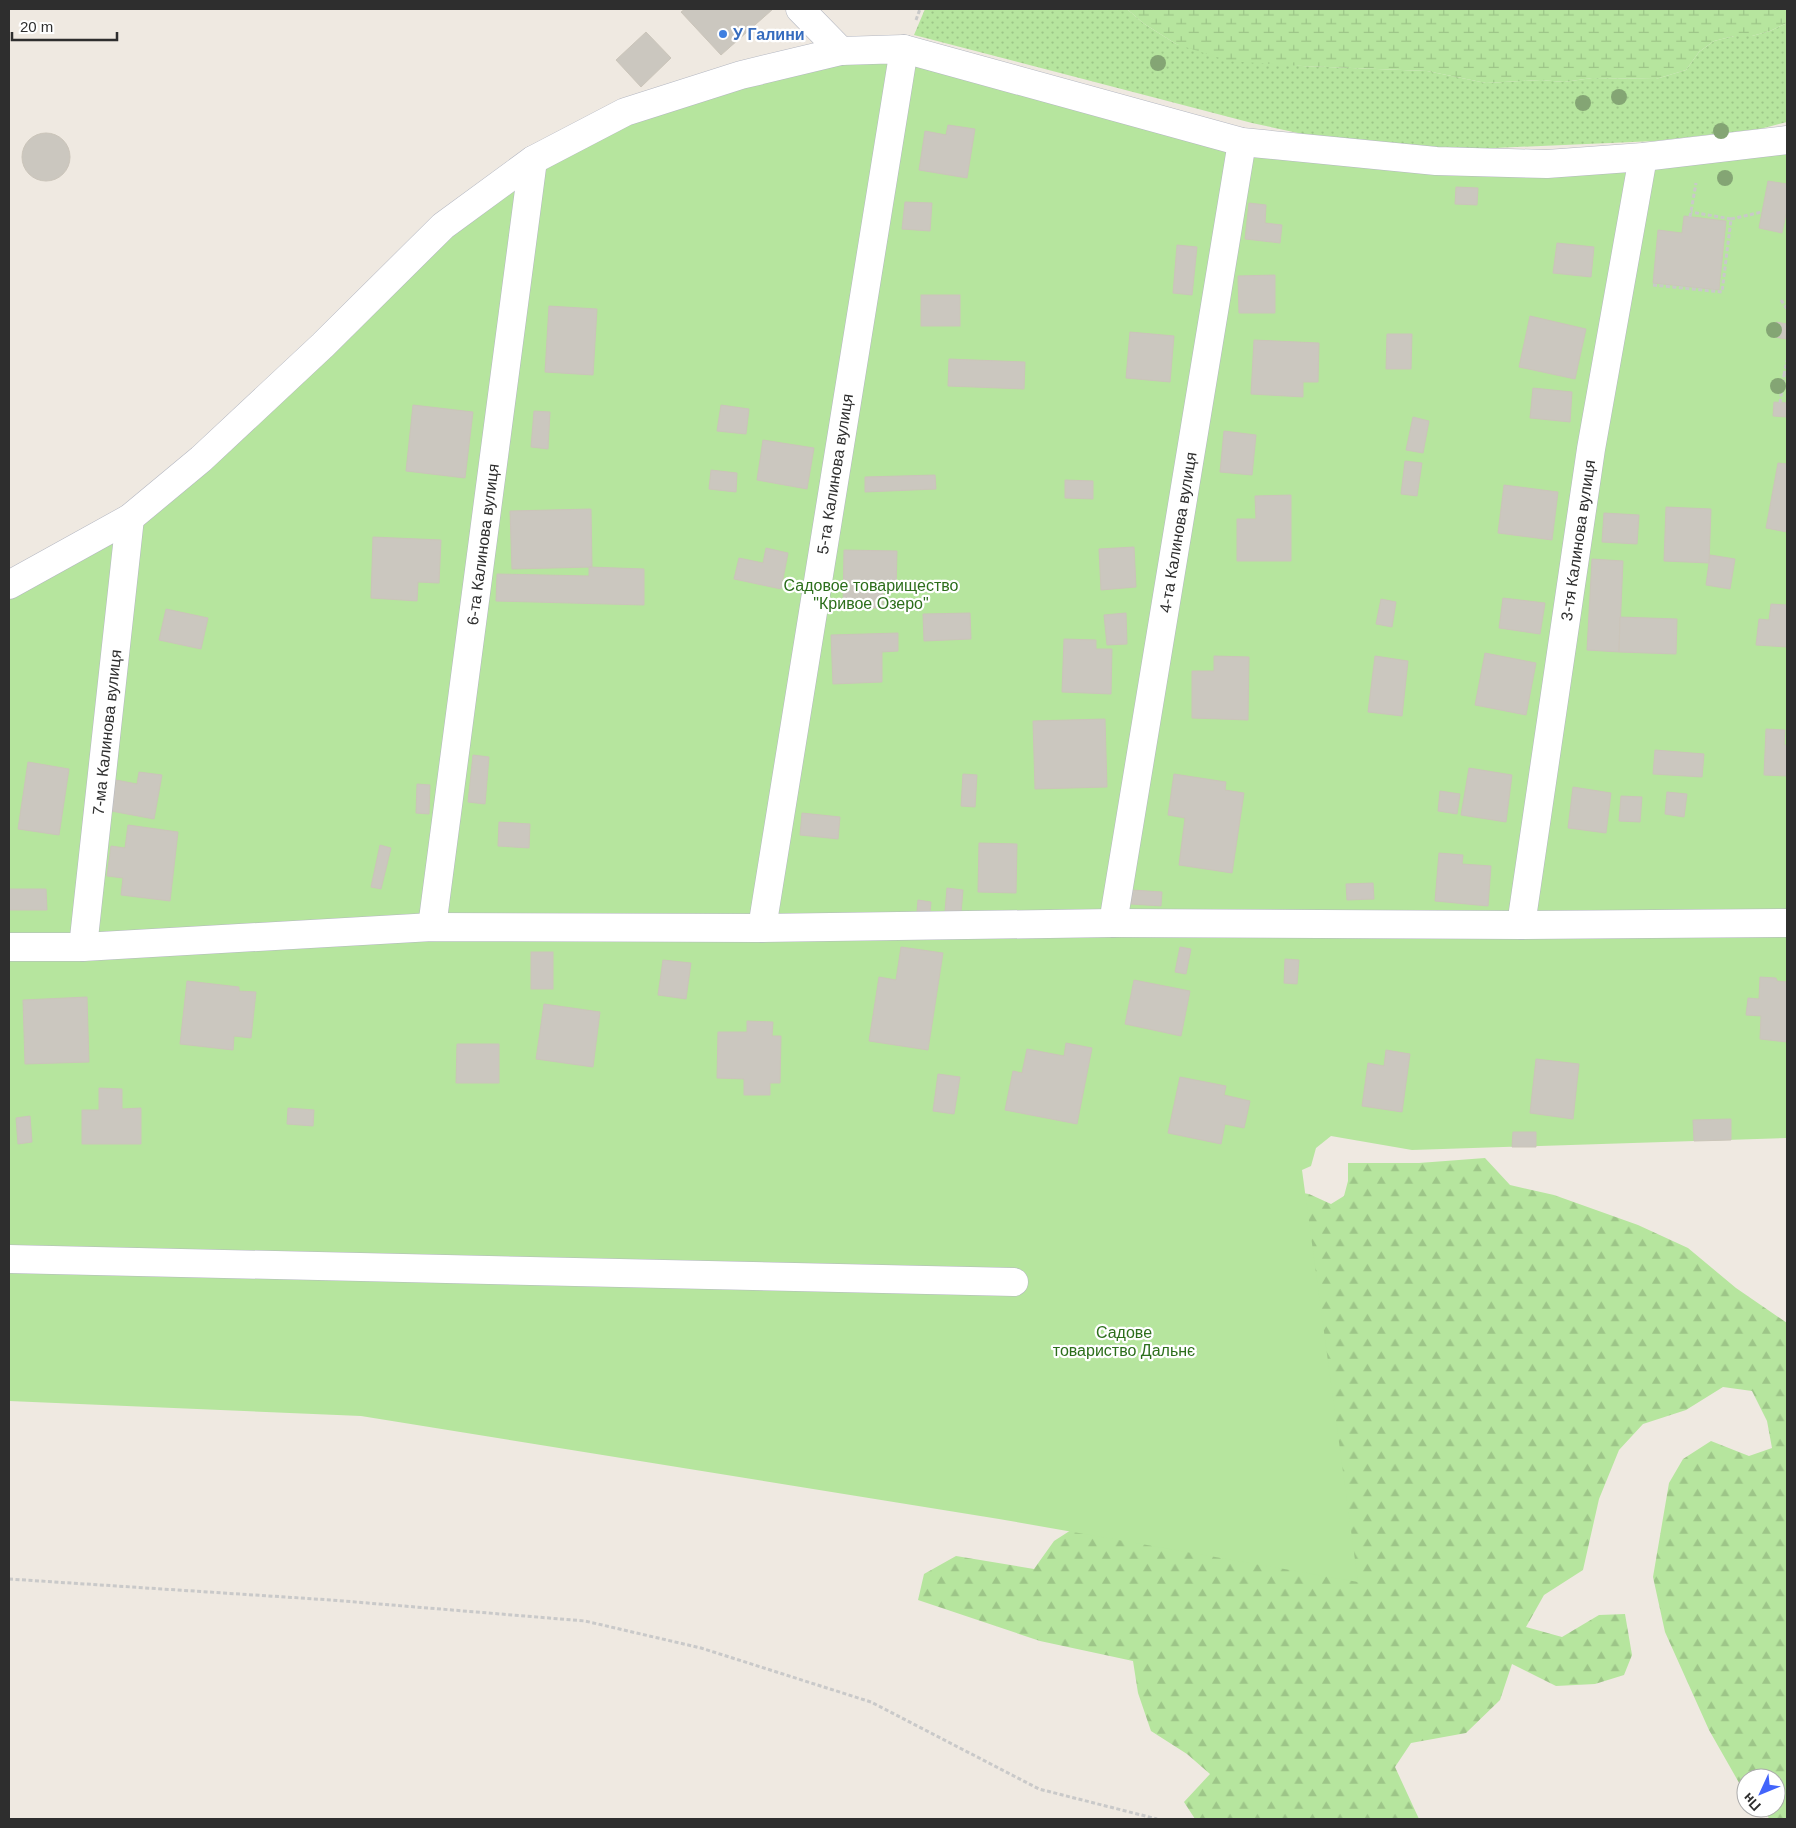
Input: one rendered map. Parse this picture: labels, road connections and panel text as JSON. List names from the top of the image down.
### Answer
{
  "streets": {
    "street": [
      "5-та Калинова вулиця",
      "4-та Калинова вулиця",
      "3-тя Калинова вулиця",
      "6-та Калинова вулиця",
      "7-ма Калинова вулиця"
    ]
  },
  "parks": ["Садовое товарищество \"Кривое Озеро\"", "Садове товариство Дальнє"],
  "places": ["У Галини"],
  "scale_bar": "20 m",
  "north": "bottom left"
}
